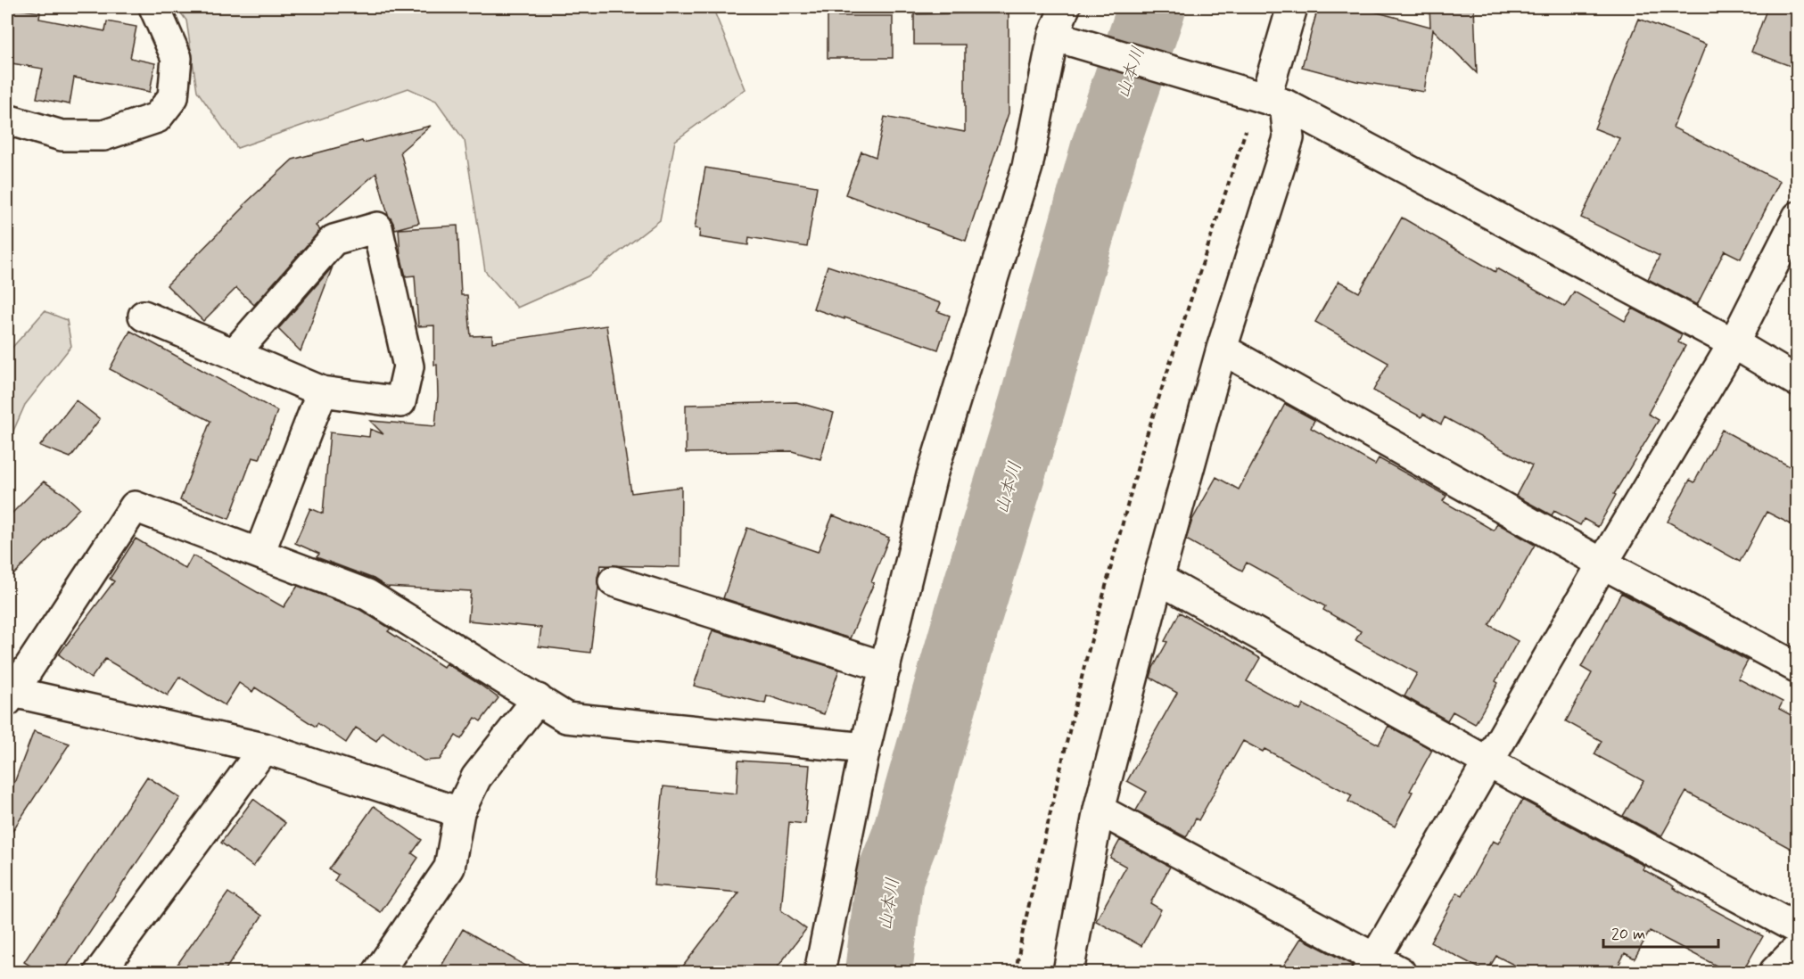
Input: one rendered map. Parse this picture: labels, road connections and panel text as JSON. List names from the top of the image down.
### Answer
{
  "water": ["山本川"],
  "scale_bar": "20 m"
}
